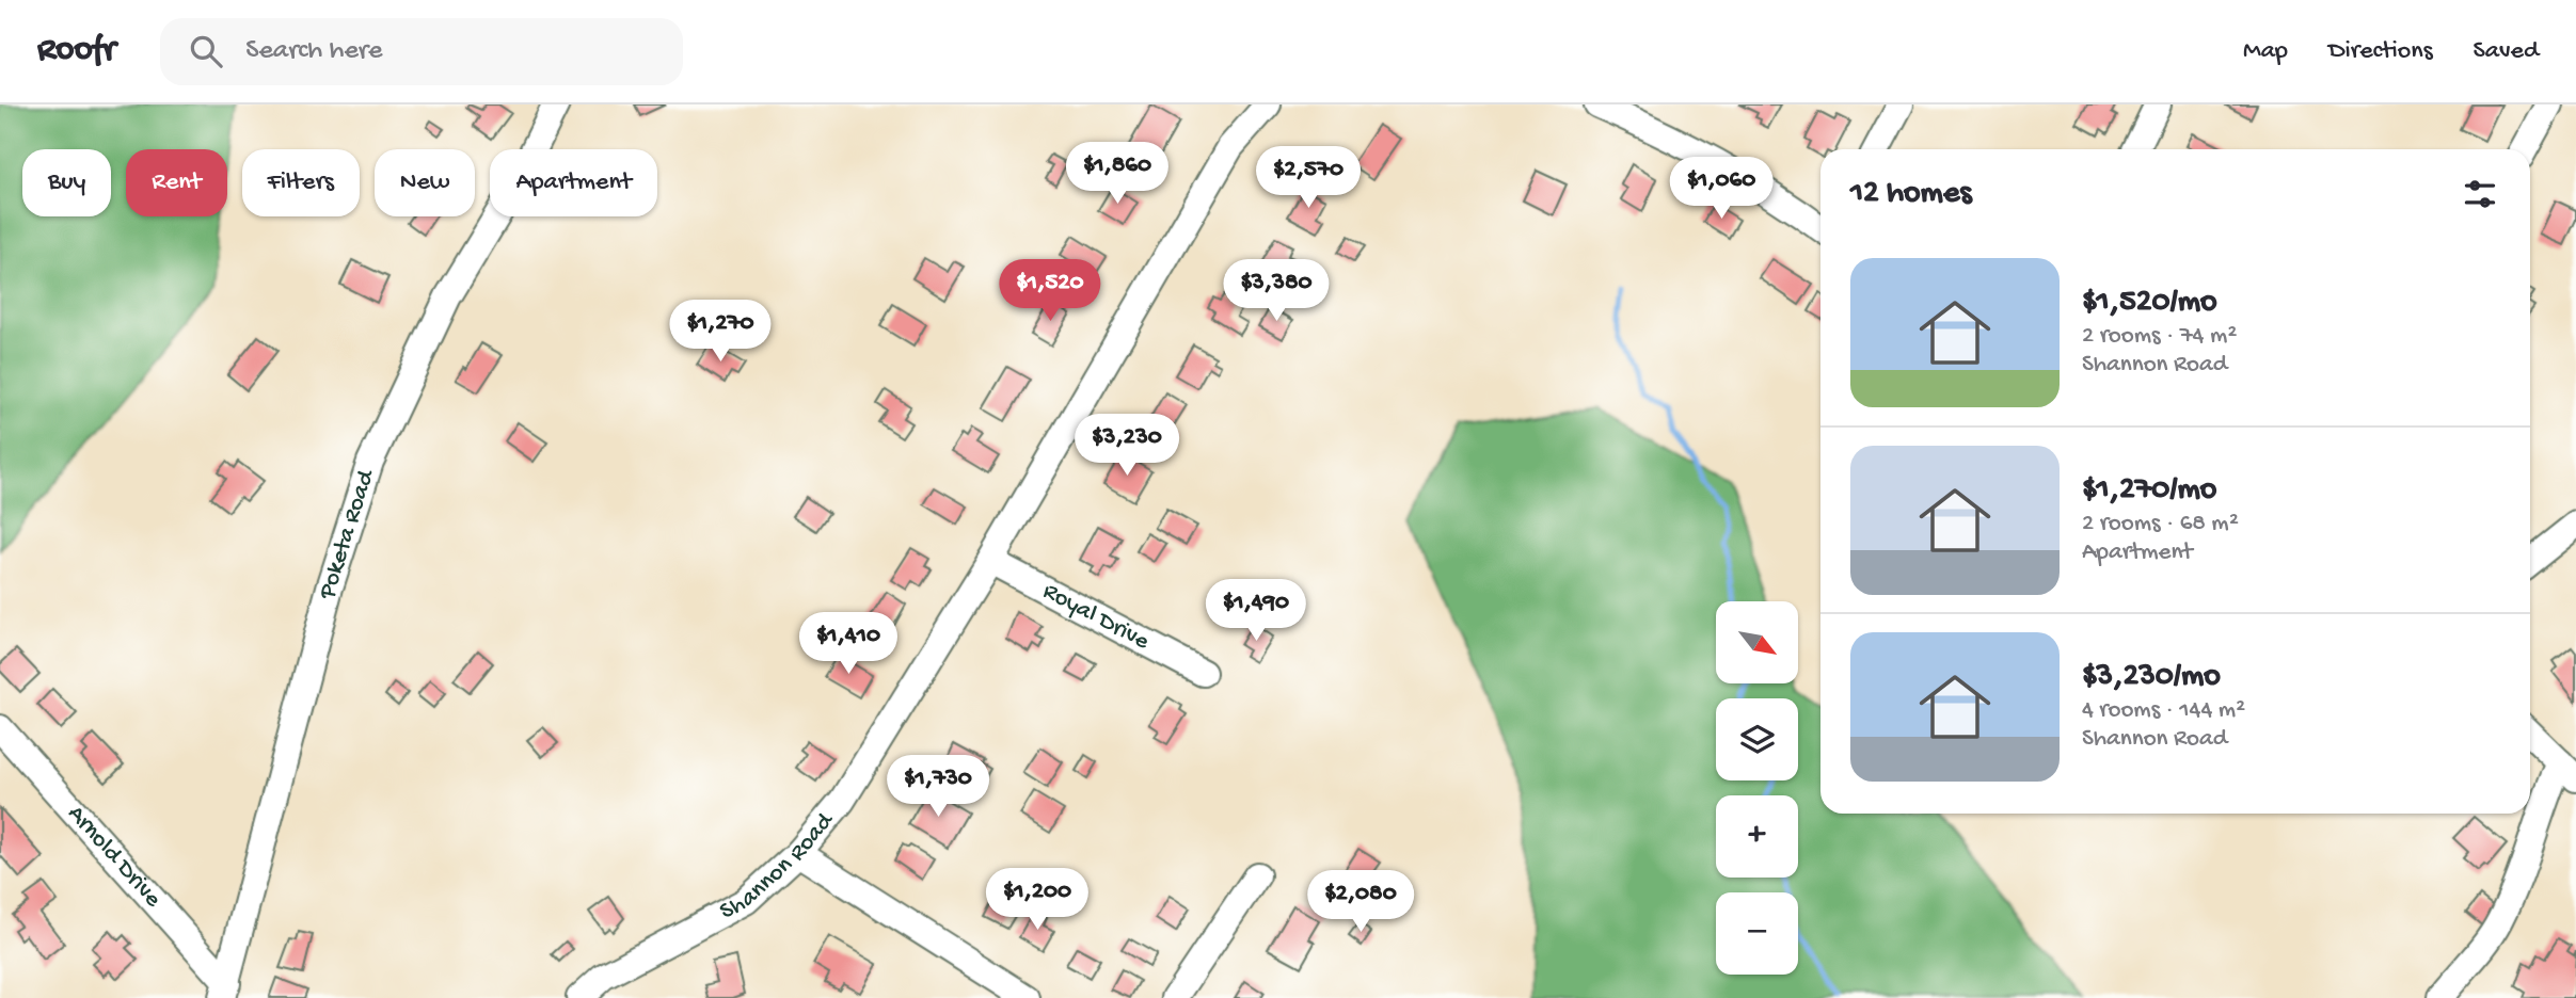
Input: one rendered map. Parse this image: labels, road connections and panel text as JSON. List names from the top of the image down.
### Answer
{
  "streets": {
    "street": [
      "Poketa Road",
      "Royal Drive",
      "Arnold Drive",
      "Shannon Road"
    ]
  },
  "crossings": [
    ["Poketa Road", "Arnold Drive"],
    ["Royal Drive", "Shannon Road"]
  ],
  "north": "bottom right",
  "page": {
    "header": "Roofr",
    "search": "Search here",
    "nav": ["Map", "Directions", "Saved"],
    "price": [
      "$1,860",
      "$2,570",
      "$1,060",
      "$1,520",
      "$3,380",
      "$1,270",
      "$3,230",
      "$1,490",
      "$1,410",
      "$1,730",
      "$1,200",
      "$2,080"
    ],
    "chip": [
      "Buy",
      "Rent",
      "Filters",
      "New",
      "Apartment"
    ],
    "heading": "12 homes",
    "list": [
      {
        "name": "$1,520/mo",
        "note": "2 rooms · 74 m² · Shannon Road"
      },
      {
        "name": "$1,270/mo",
        "note": "2 rooms · 68 m² · Apartment"
      },
      {
        "name": "$3,230/mo",
        "note": "4 rooms · 144 m² · Shannon Road"
      }
    ],
    "map_buttons": ["+", "−"]
  }
}
